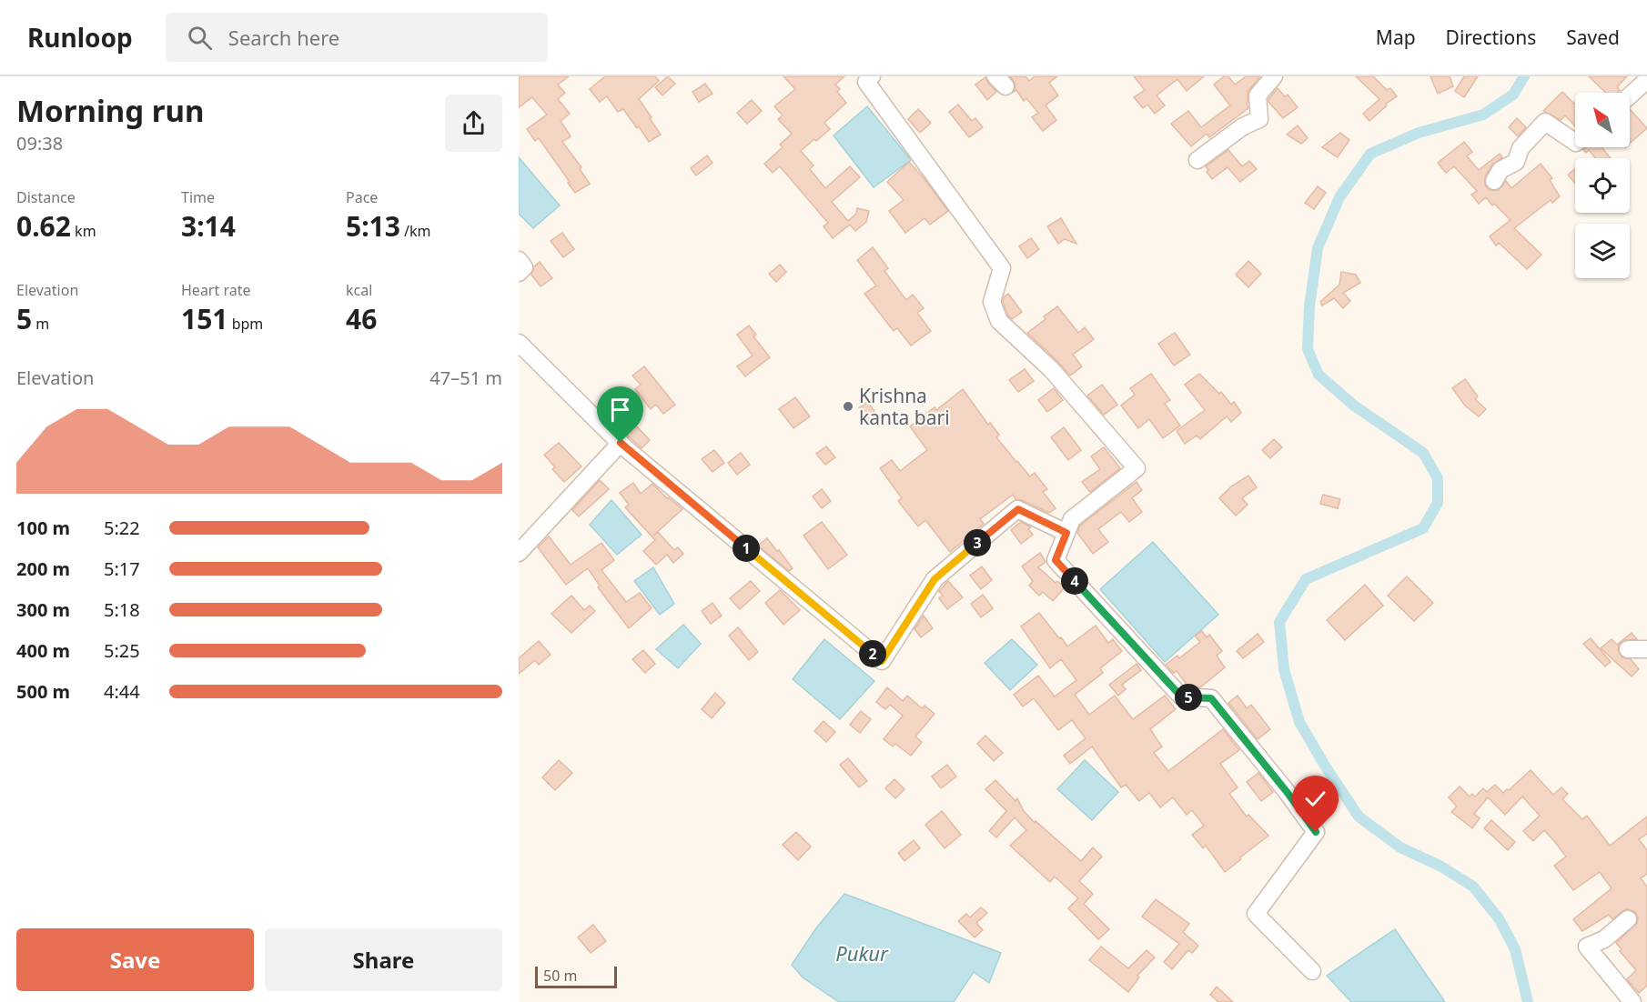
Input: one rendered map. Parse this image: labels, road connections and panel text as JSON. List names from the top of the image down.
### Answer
{
  "water": ["Pukur"],
  "places": ["Krishna kanta bari"],
  "scale_bar": "50 m",
  "north": "top left",
  "page": {
    "header": "Runloop",
    "search": "Search here",
    "nav": ["Map", "Directions", "Saved"],
    "heading": ["Morning run", "09:38"],
    "stats": [
      ["Distance", "0.62 km"],
      ["Time", "3:14"],
      ["Pace", "5:13 /km"],
      ["Elevation", "5 m"],
      ["Heart rate", "151 bpm"],
      ["kcal", "46"]
    ],
    "chart": ["Elevation", "47–51 m"],
    "list": [
      {
        "name": "100 m",
        "note": "5:22"
      },
      {
        "name": "200 m",
        "note": "5:17"
      },
      {
        "name": "300 m",
        "note": "5:18"
      },
      {
        "name": "400 m",
        "note": "5:25"
      },
      {
        "name": "500 m",
        "note": "4:44"
      }
    ],
    "pins": [
      "3",
      "1",
      "4",
      "2",
      "5"
    ],
    "buttons": ["Save", "Share"],
    "scale": "50 m"
  }
}
